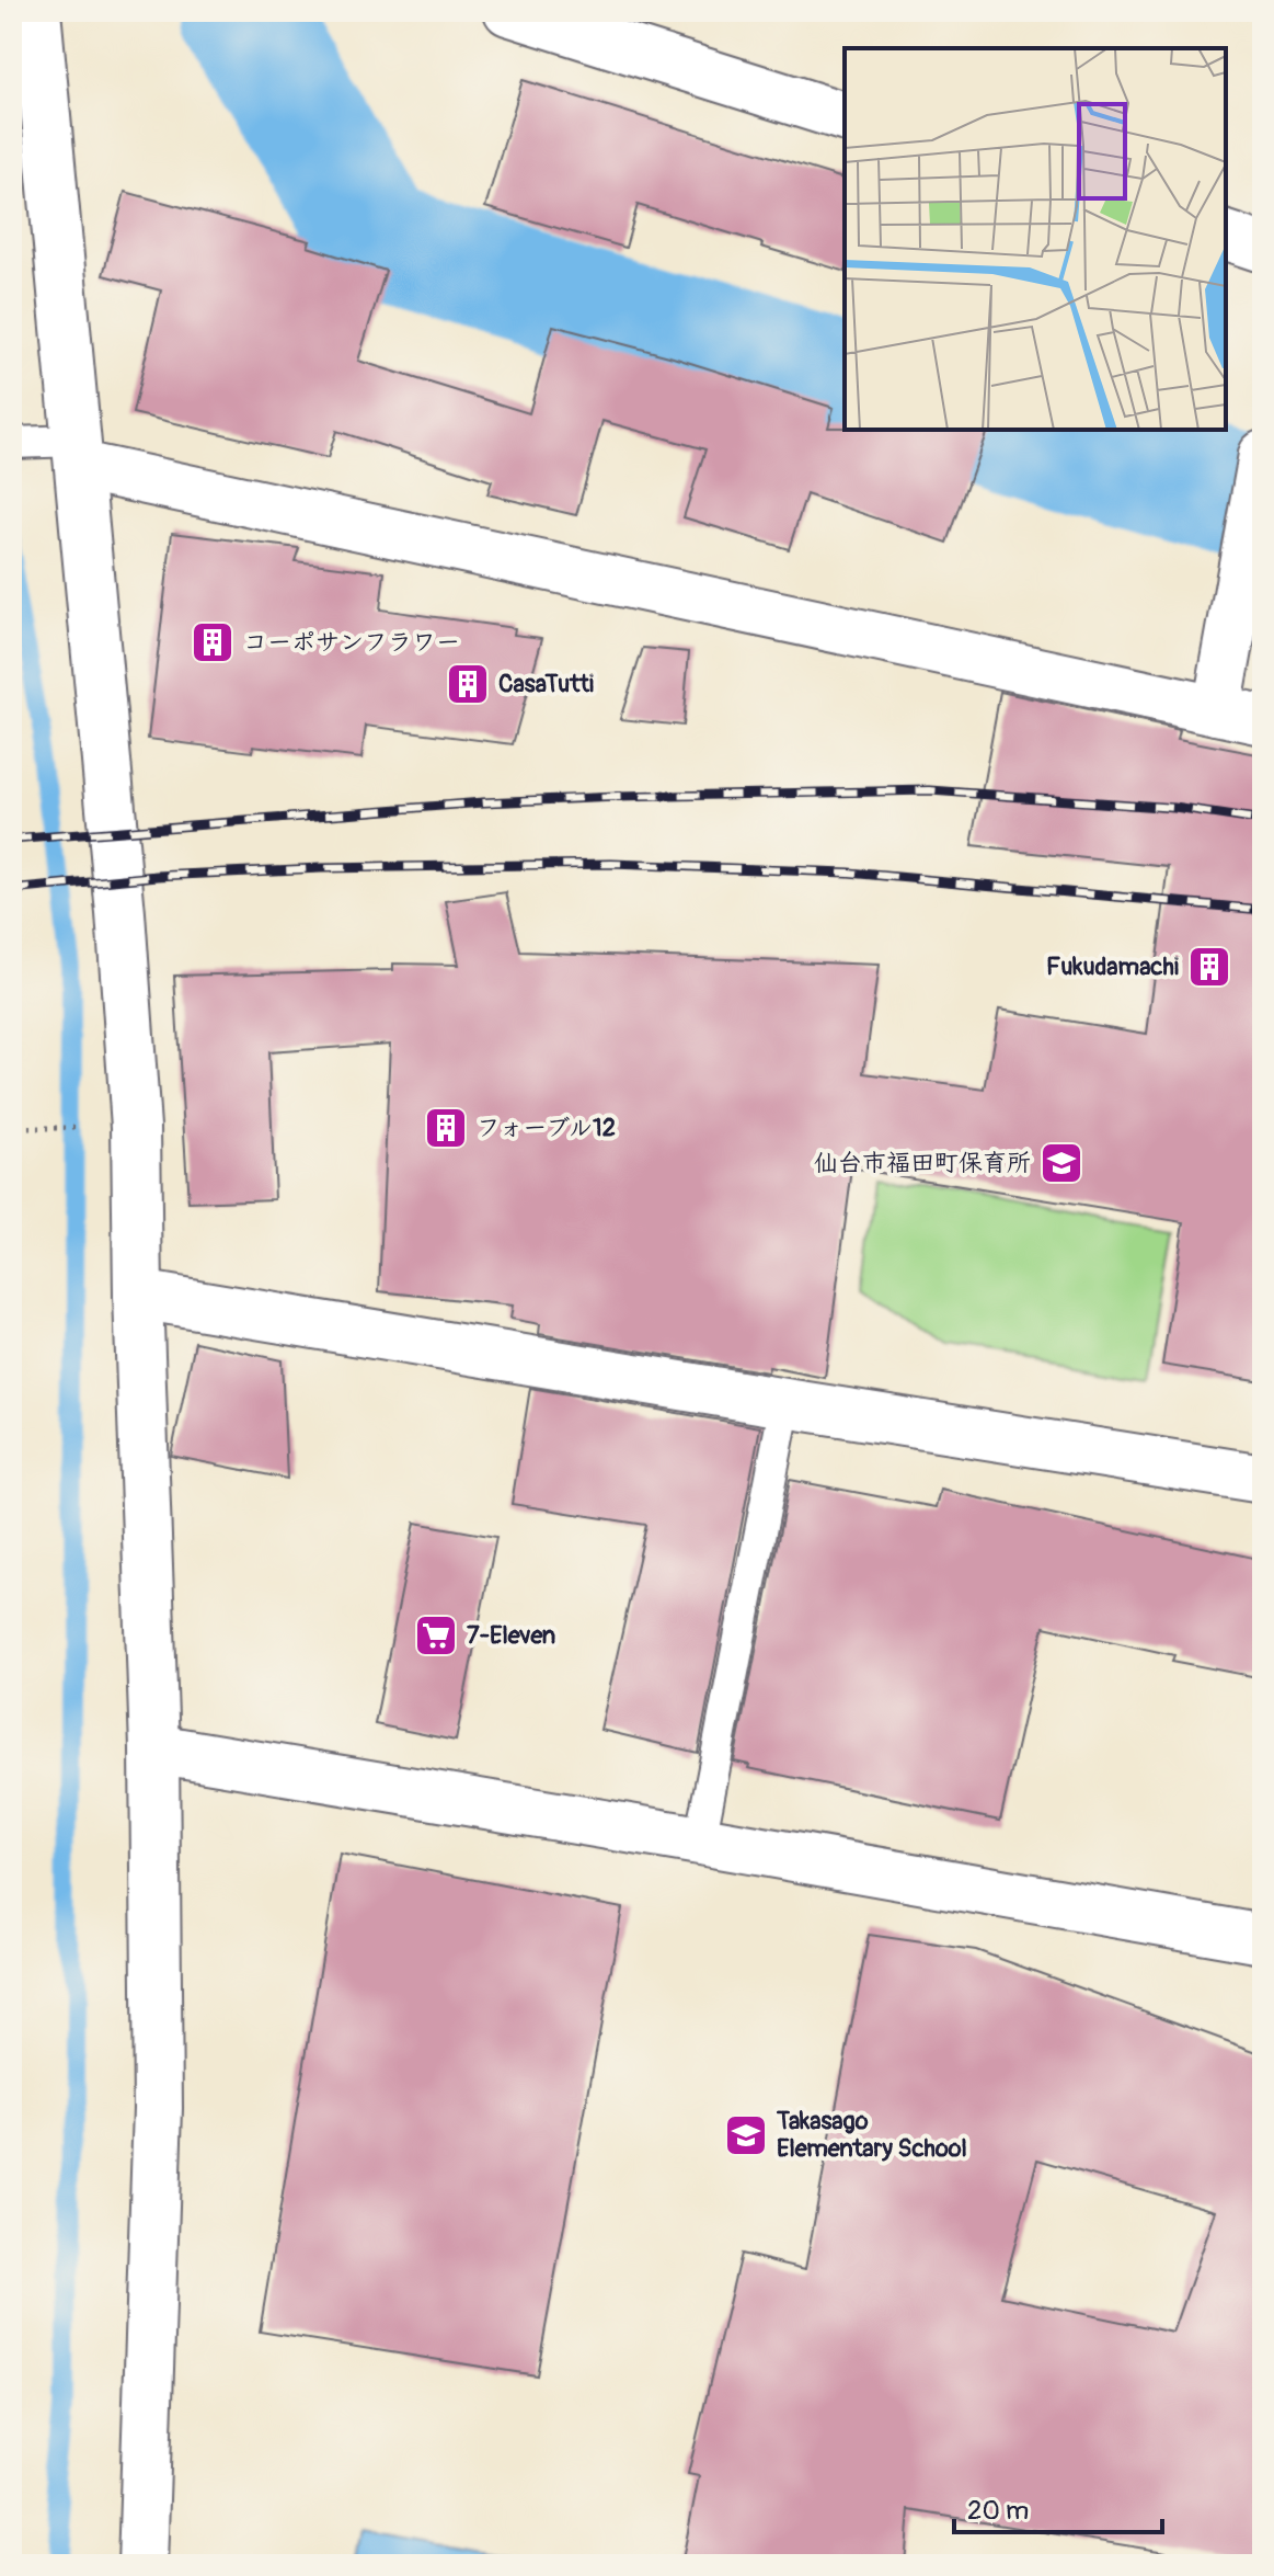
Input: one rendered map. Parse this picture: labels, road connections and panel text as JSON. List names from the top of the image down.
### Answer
{
  "places": {
    "building": [
      "コーポサンフラワー",
      "CasaTutti",
      "Fukudamachi",
      "フォーブル12"
    ],
    "school or university": ["仙台市福田町保育所", "Takasago Elementary School"],
    "supermarket": ["7-Eleven"]
  },
  "scale_bar": "20 m"
}
